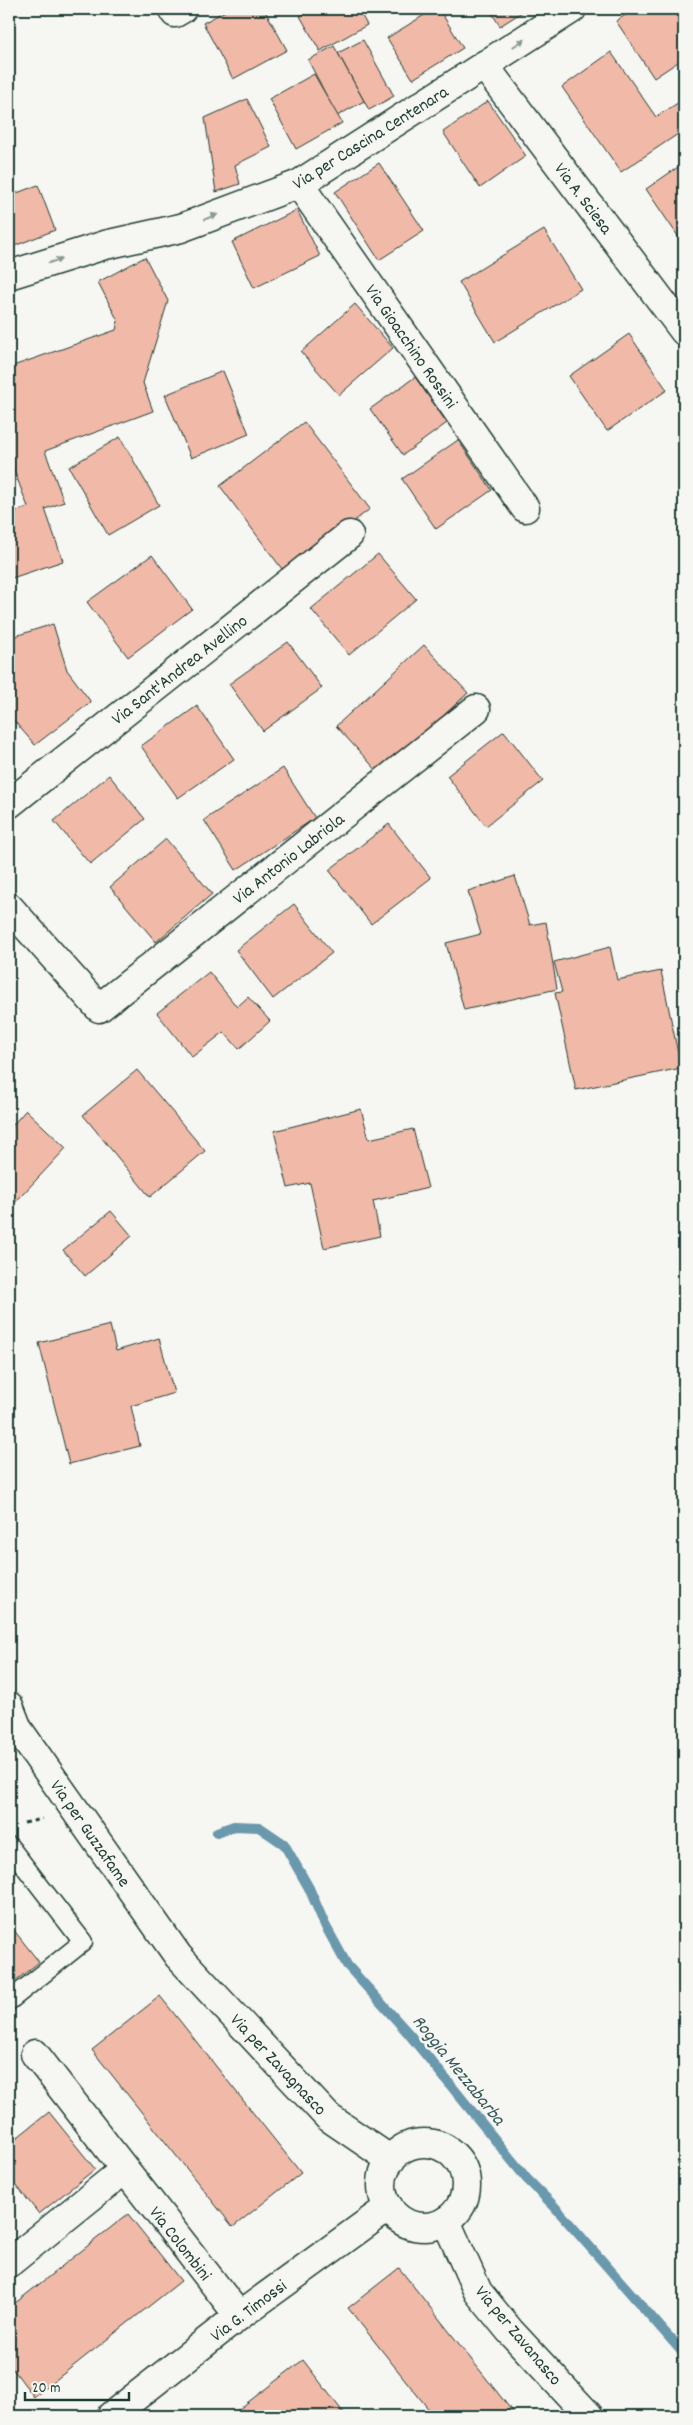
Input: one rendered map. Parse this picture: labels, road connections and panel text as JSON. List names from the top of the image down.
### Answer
{
  "streets": {
    "street": [
      "Via per Cascina Centenara",
      "Via A. Sciesa",
      "Via Gioacchino Rossini",
      "Via Sant'Andrea Avellino",
      "Via Antonio Labriola",
      "Via per Guzzafame",
      "Via per Zavagnasco",
      "Via Colombini",
      "Via G. Timossi",
      "Via per Zavanasco"
    ]
  },
  "crossings": [
    ["Via per Cascina Centenara", "Via A. Sciesa"],
    ["Via per Cascina Centenara", "Via Gioacchino Rossini"],
    ["Via per Guzzafame", "Via per Zavagnasco"],
    ["Via per Zavagnasco", "Via G. Timossi"],
    ["Via per Zavagnasco", "Via per Zavanasco"],
    ["Via Colombini", "Via G. Timossi"],
    ["Via G. Timossi", "Via per Zavanasco"]
  ],
  "one_way": ["Via per Cascina Centenara"],
  "water": ["Roggia Mezzabarba"],
  "scale_bar": "20 m"
}
